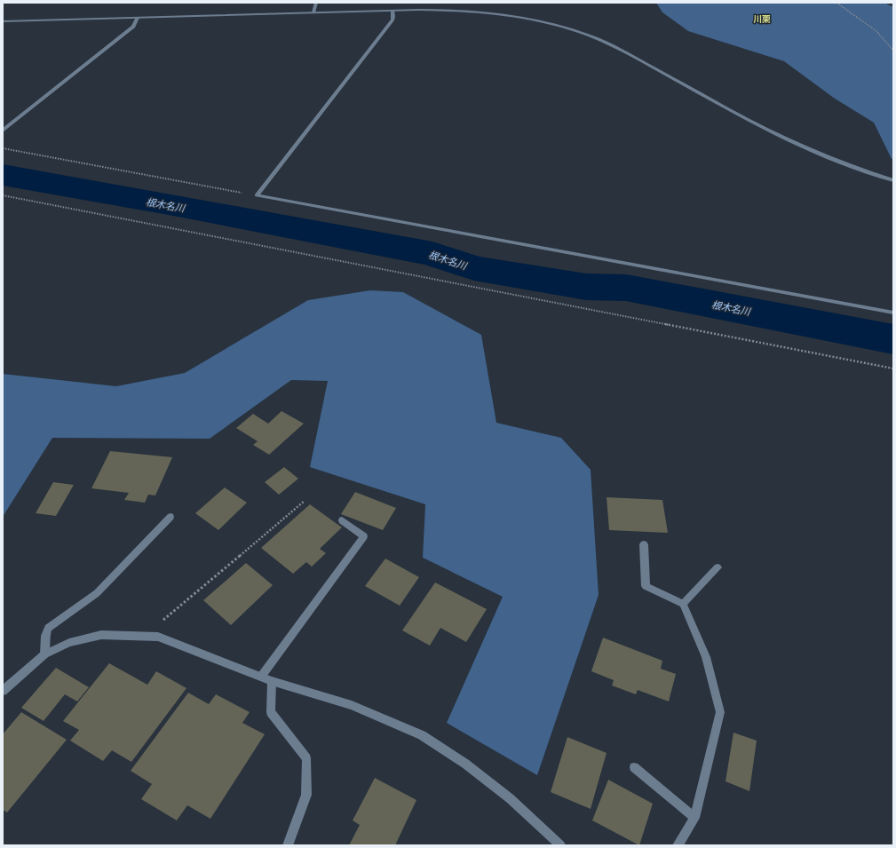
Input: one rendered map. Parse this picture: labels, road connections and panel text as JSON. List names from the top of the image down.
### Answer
{
  "districts": ["川栗"],
  "water": ["根木名川"]
}
